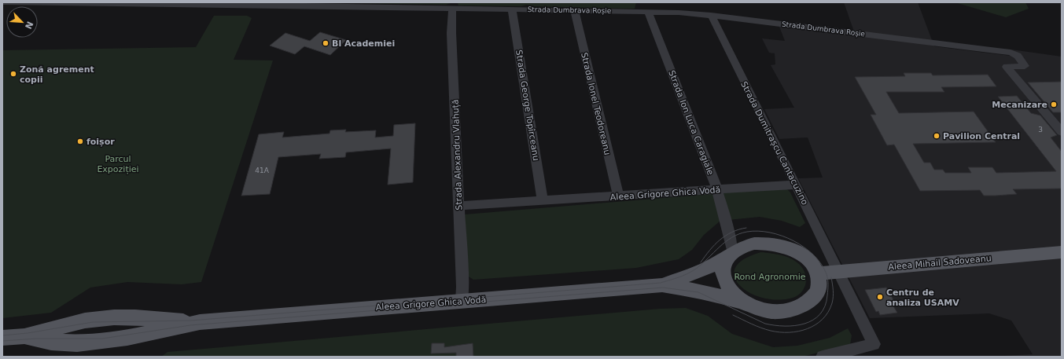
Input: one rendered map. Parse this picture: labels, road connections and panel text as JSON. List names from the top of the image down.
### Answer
{
  "streets": {
    "main road": ["Aleea Grigore Ghica Vodă", "Aleea Mihail Sadoveanu"],
    "street": [
      "Strada Dumbrava Roșie",
      "Strada Ionel Teodoreanu",
      "Strada George Topîrceanu",
      "Strada Ion Luca Caragiale",
      "Strada Dumitrașcu Cantacuzino",
      "Strada Alexandru Vlahuță"
    ]
  },
  "crossings": [
    ["Strada Dumbrava Roșie", "Strada Ionel Teodoreanu"],
    ["Strada Dumbrava Roșie", "Strada George Topîrceanu"],
    ["Strada Dumbrava Roșie", "Strada Ion Luca Caragiale"],
    ["Strada Dumbrava Roșie", "Strada Dumitrașcu Cantacuzino"],
    ["Strada Dumbrava Roșie", "Strada Alexandru Vlahuță"],
    ["Strada Ionel Teodoreanu", "Aleea Grigore Ghica Vodă"],
    ["Strada George Topîrceanu", "Aleea Grigore Ghica Vodă"],
    ["Strada Ion Luca Caragiale", "Aleea Grigore Ghica Vodă"],
    ["Strada Ion Luca Caragiale", "Aleea Mihail Sadoveanu"],
    ["Strada Dumitrașcu Cantacuzino", "Aleea Grigore Ghica Vodă"],
    ["Strada Dumitrașcu Cantacuzino", "Aleea Mihail Sadoveanu"],
    ["Strada Alexandru Vlahuță", "Aleea Grigore Ghica Vodă"],
    ["Aleea Grigore Ghica Vodă", "Aleea Mihail Sadoveanu"]
  ],
  "parks": ["Parcul Expoziției", "Rond Agronomie"],
  "places": [
    "Bl Academiei",
    "Zonă agrement copii",
    "Mecanizare",
    "Pavilion Central",
    "foișor",
    "Centru de analiza USAMV"
  ],
  "house_numbers": ["3", "41A"],
  "north": "bottom right"
}
